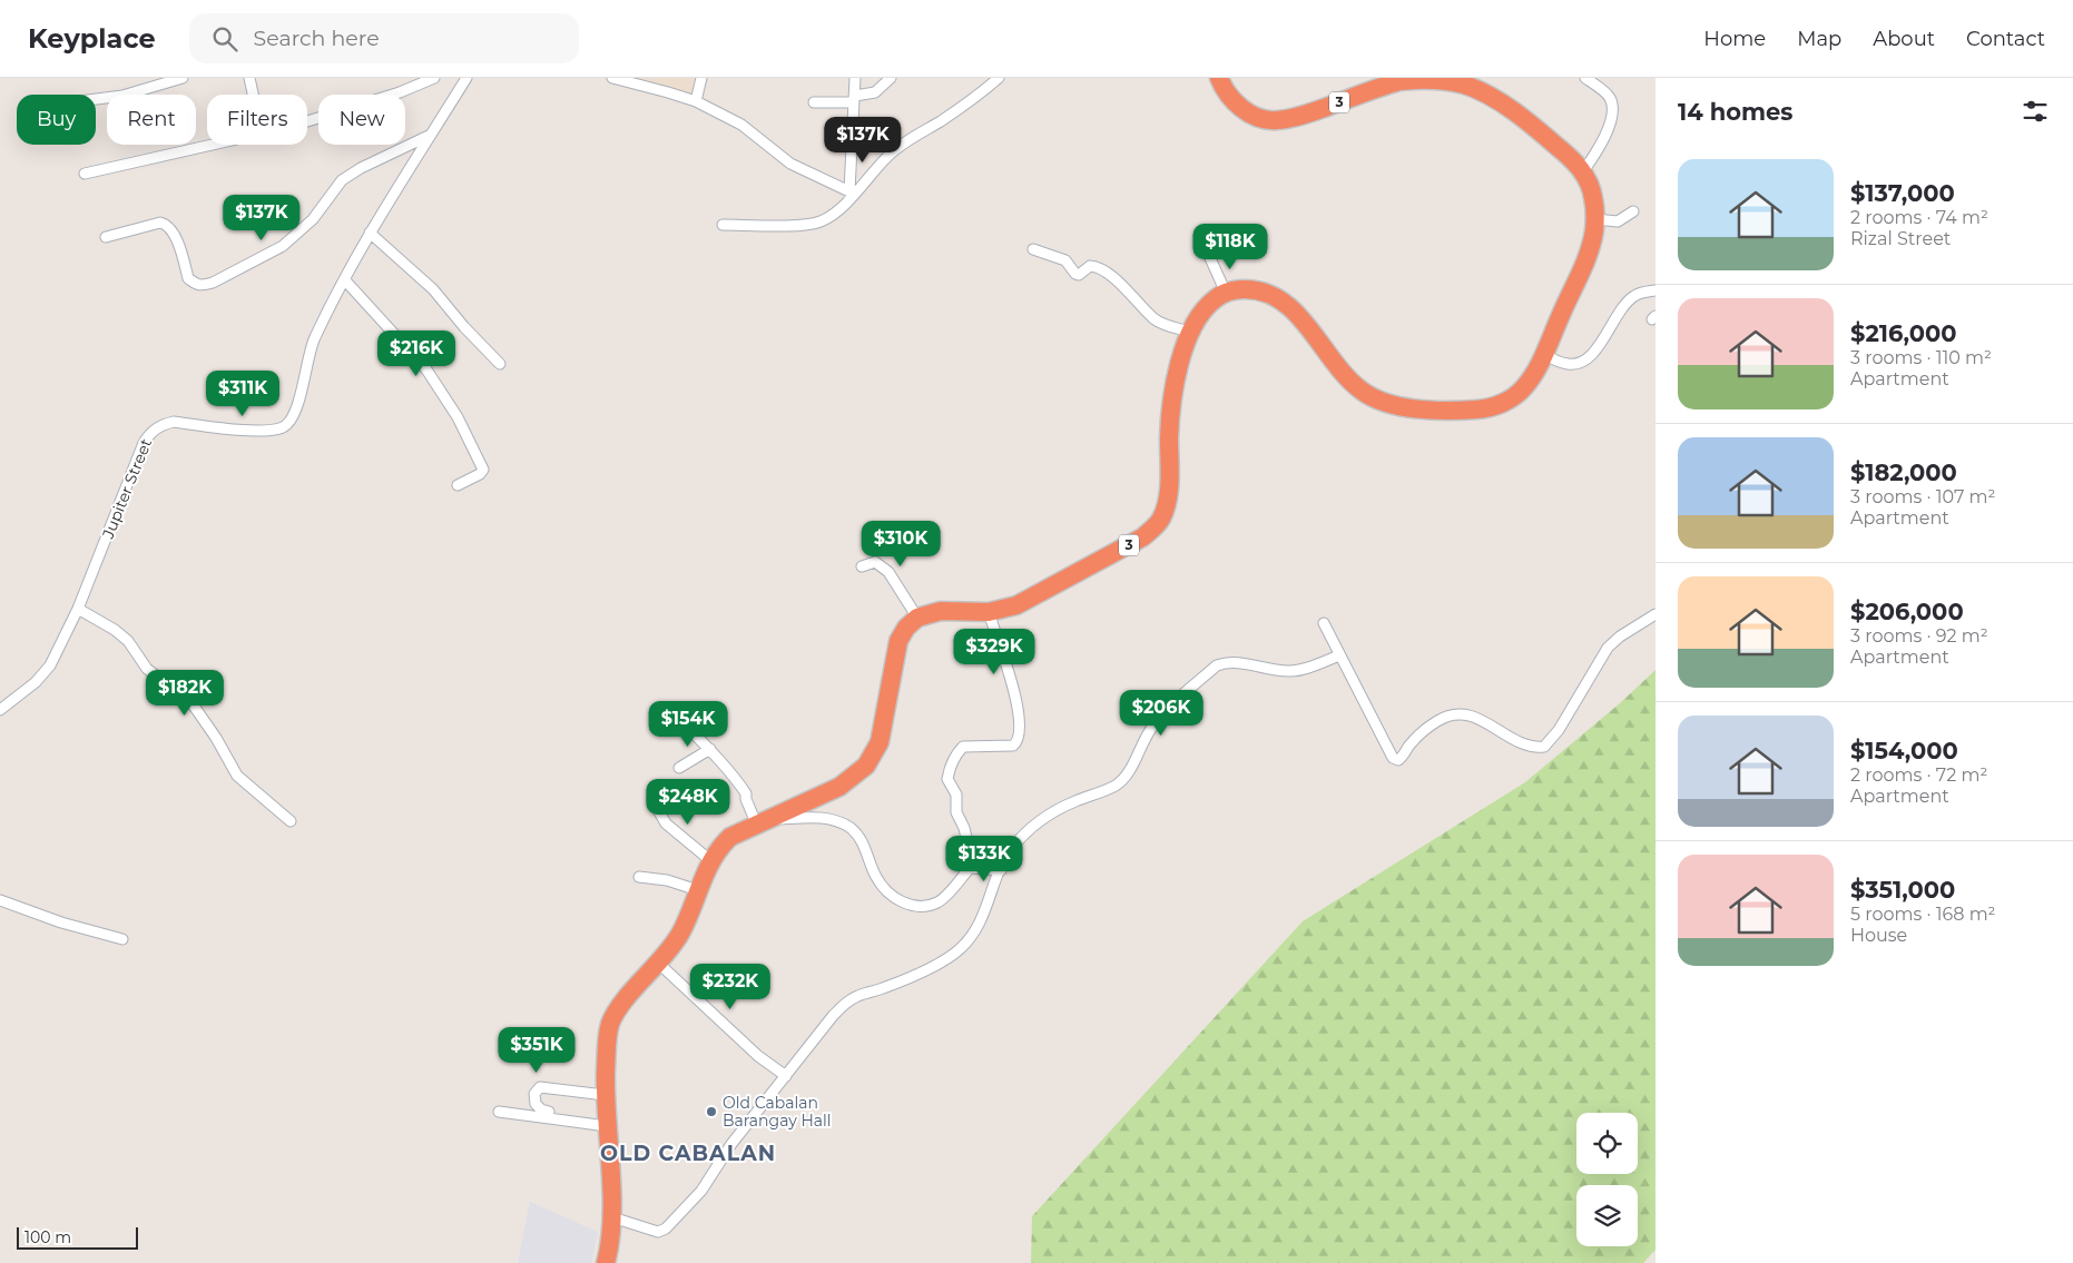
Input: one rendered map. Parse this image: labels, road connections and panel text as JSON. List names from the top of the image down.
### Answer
{
  "streets": {
    "highway": ["3"],
    "street": ["Jupiter Street"]
  },
  "districts": ["OLD CABALAN"],
  "places": ["Old Cabalan Barangay Hall"],
  "scale_bar": "100 m",
  "page": {
    "header": "Keyplace",
    "search": "Search here",
    "nav": [
      "Home",
      "Map",
      "About",
      "Contact"
    ],
    "heading": "14 homes",
    "chip": [
      "Buy",
      "Rent",
      "Filters",
      "New"
    ],
    "price": [
      "$137K",
      "$137K",
      "$118K",
      "$216K",
      "$311K",
      "$310K",
      "$329K",
      "$182K",
      "$206K",
      "$154K",
      "$248K",
      "$133K",
      "$232K",
      "$351K"
    ],
    "list": [
      {
        "name": "$137,000",
        "note": "2 rooms · 74 m² · Rizal Street"
      },
      {
        "name": "$216,000",
        "note": "3 rooms · 110 m² · Apartment"
      },
      {
        "name": "$182,000",
        "note": "3 rooms · 107 m² · Apartment"
      },
      {
        "name": "$206,000",
        "note": "3 rooms · 92 m² · Apartment"
      },
      {
        "name": "$154,000",
        "note": "2 rooms · 72 m² · Apartment"
      },
      {
        "name": "$351,000",
        "note": "5 rooms · 168 m² · House"
      }
    ],
    "scale": "100 m"
  }
}
